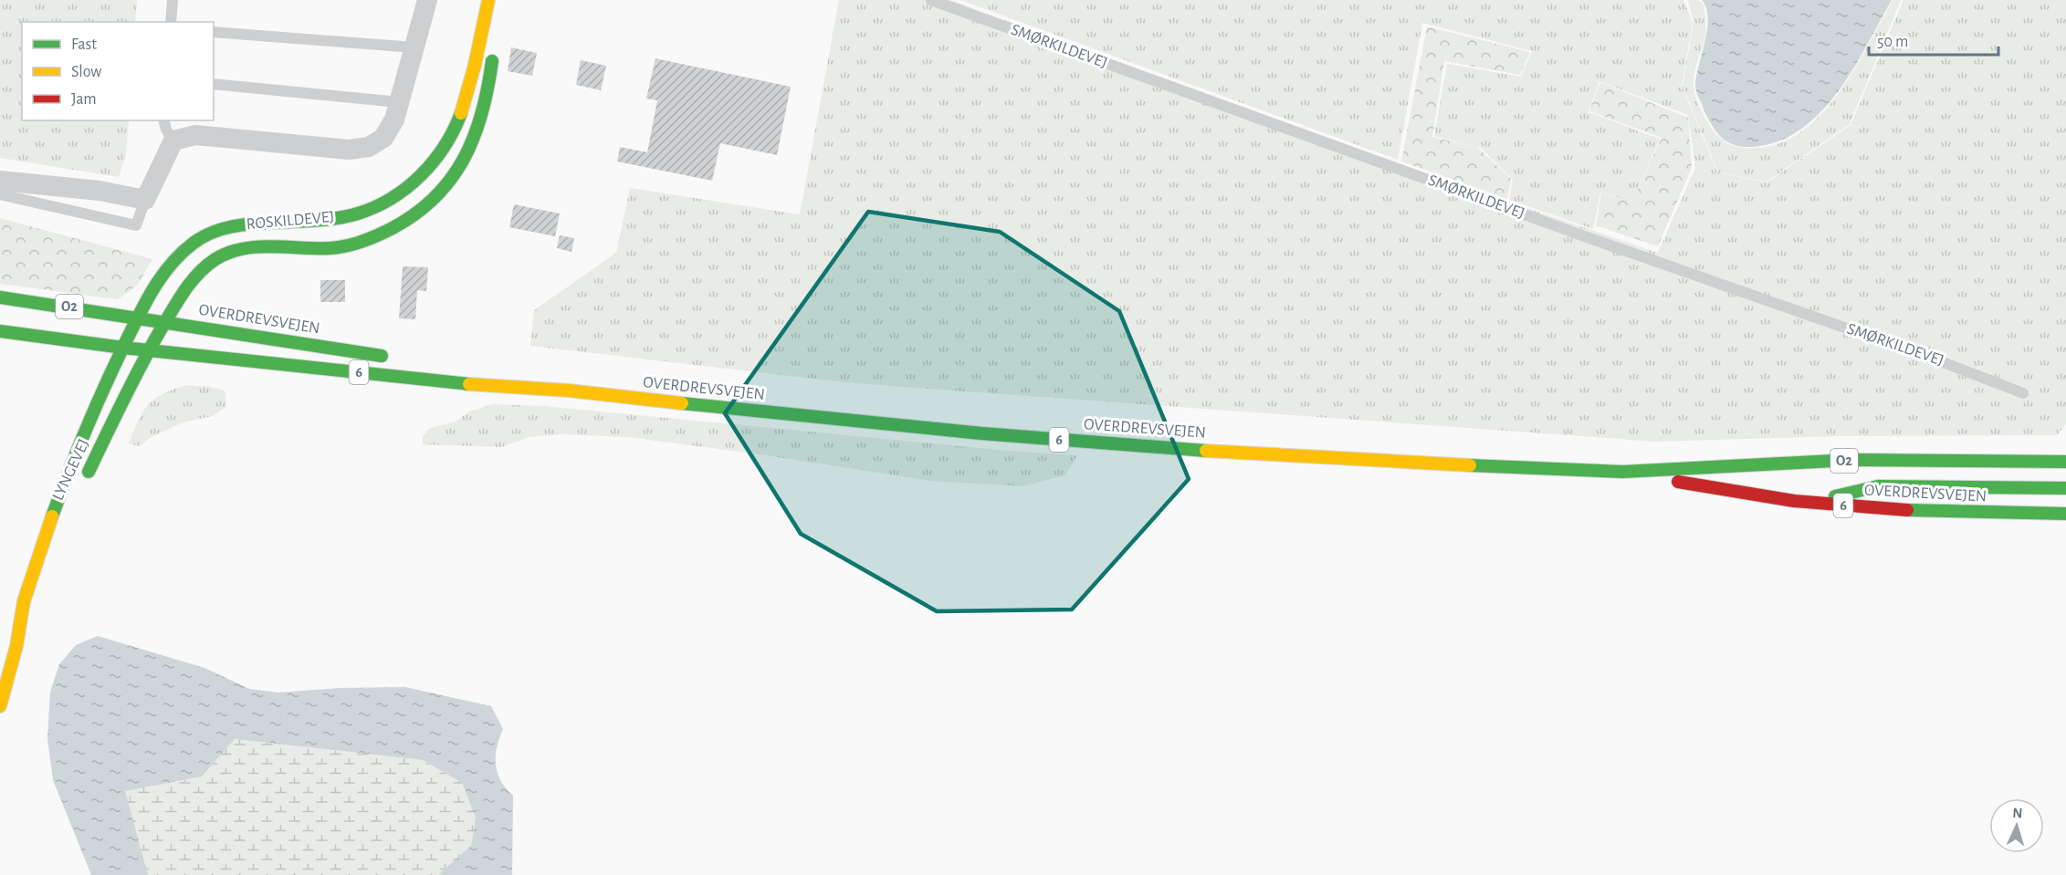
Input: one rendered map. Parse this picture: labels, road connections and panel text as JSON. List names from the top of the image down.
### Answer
{
  "streets": {
    "main road": [
      "ROSKILDEVEJ",
      "O2",
      "OVERDREVSVEJEN",
      "6",
      "LYNGEVEJ"
    ],
    "lane": ["SMØRKILDEVEJ"]
  },
  "crossings": [
    ["ROSKILDEVEJ", "O2"],
    ["ROSKILDEVEJ", "OVERDREVSVEJEN"],
    ["ROSKILDEVEJ", "LYNGEVEJ"],
    ["O2", "OVERDREVSVEJEN"],
    ["O2", "LYNGEVEJ"],
    ["OVERDREVSVEJEN", "6"],
    ["OVERDREVSVEJEN", "LYNGEVEJ"],
    ["6", "LYNGEVEJ"]
  ],
  "legend": ["Fast", "Slow", "Jam"],
  "scale_bar": "50 m",
  "north": "top"
}
